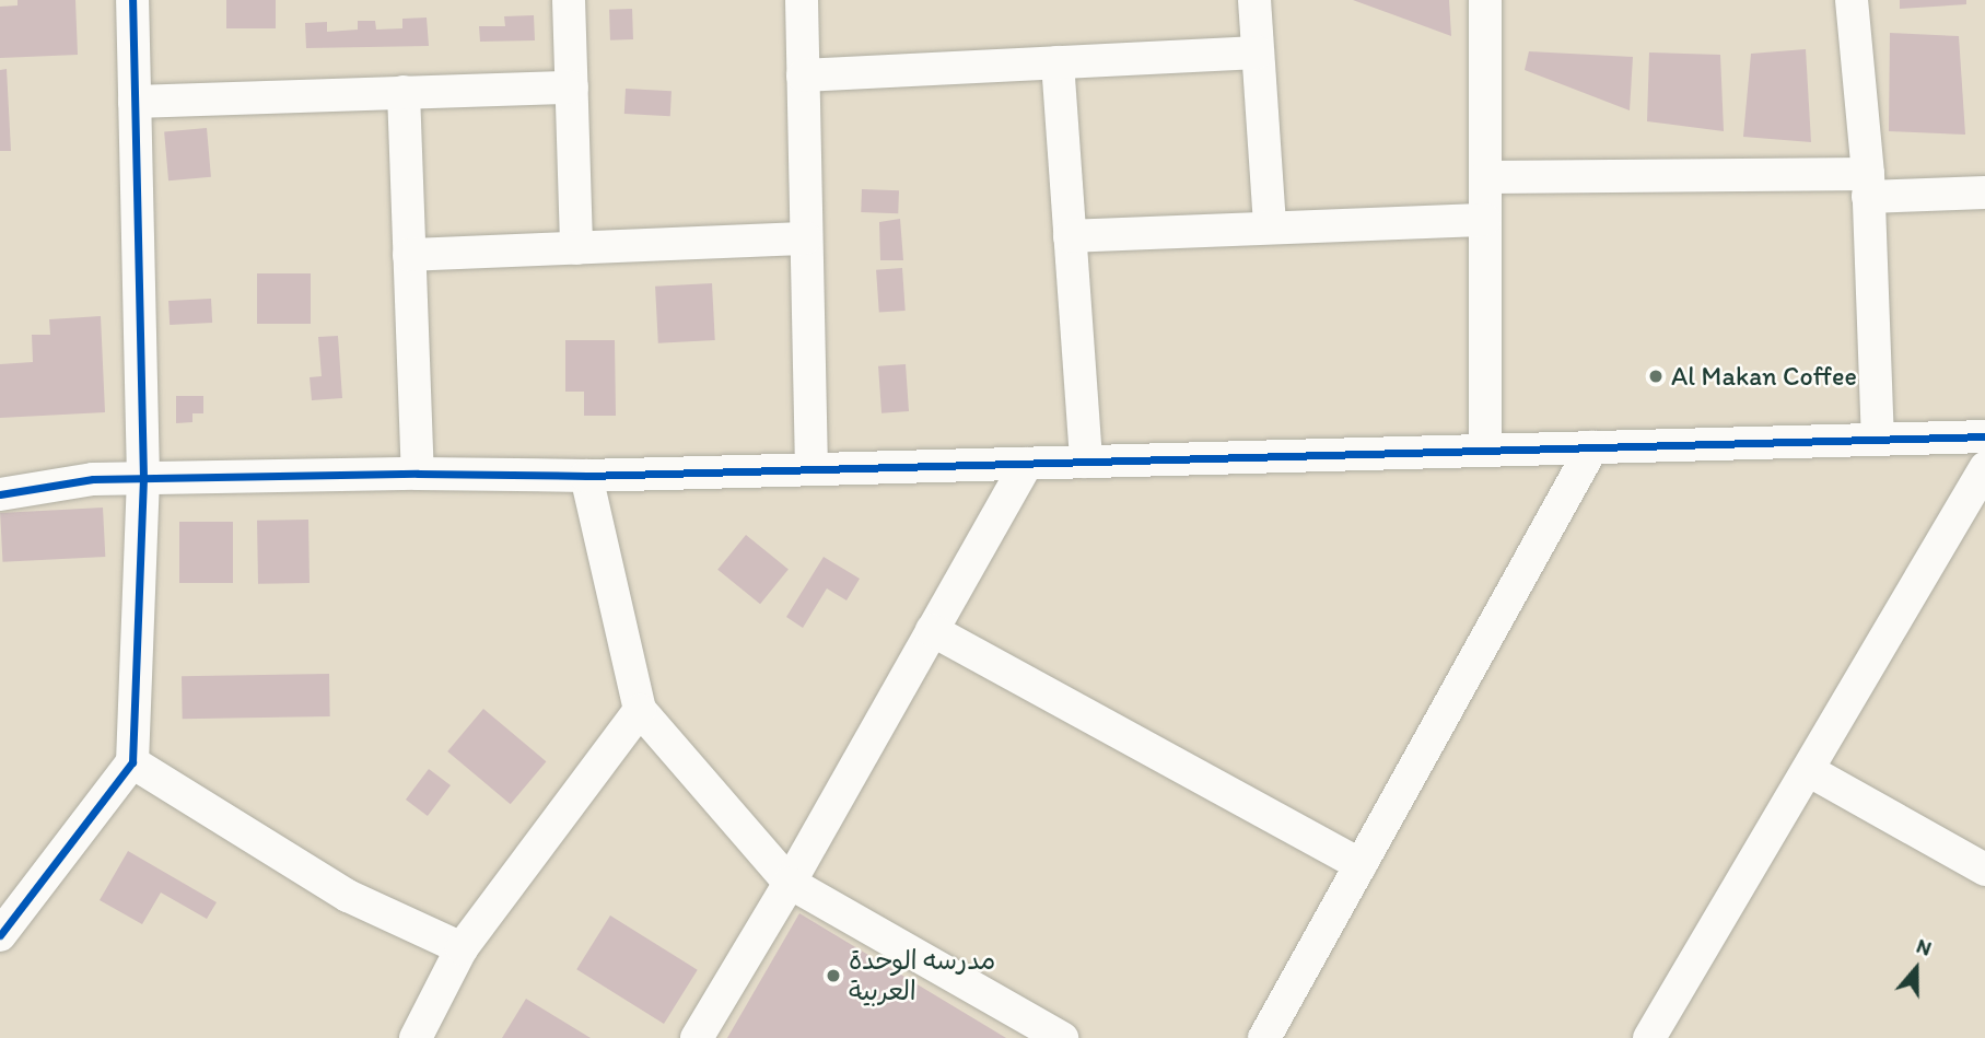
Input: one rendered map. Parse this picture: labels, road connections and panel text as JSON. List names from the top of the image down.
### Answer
{
  "places": ["Al Makan Coffee", "مدرسه الوحدة العربية"],
  "north": "top"
}
